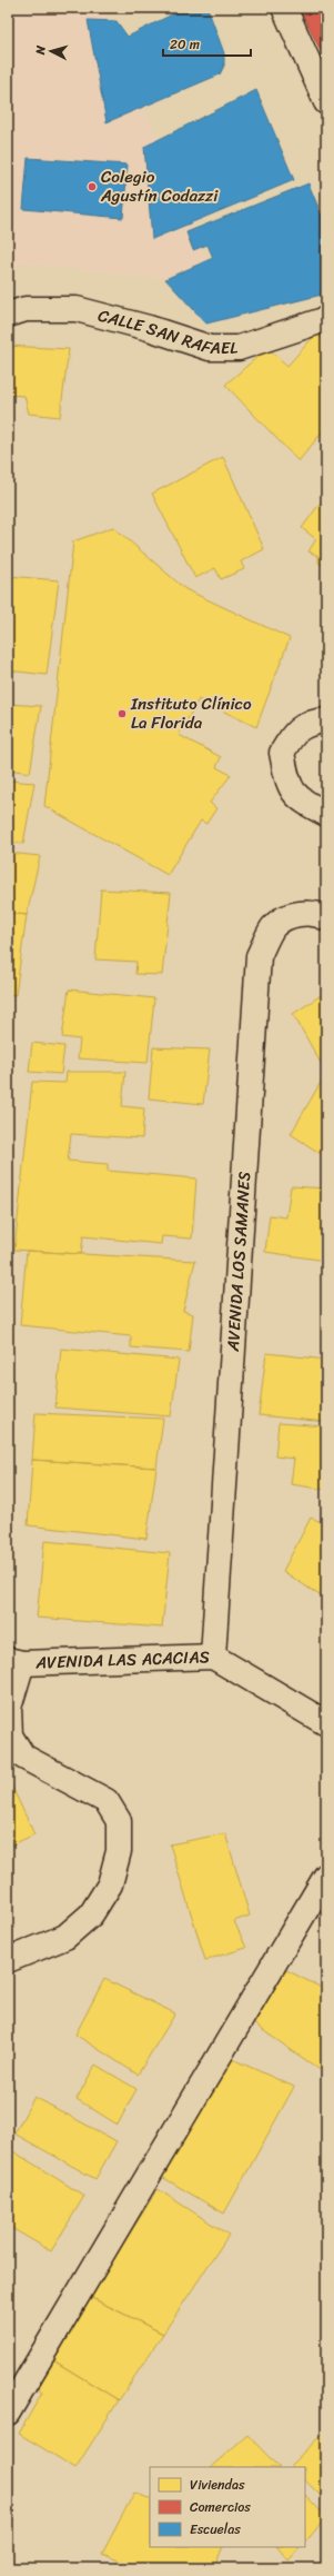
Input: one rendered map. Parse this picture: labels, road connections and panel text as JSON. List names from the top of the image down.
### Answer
{
  "streets": {
    "street": ["CALLE SAN RAFAEL", "AVENIDA LOS SAMANES", "AVENIDA LAS ACACIAS"]
  },
  "crossings": [
    ["AVENIDA LOS SAMANES", "AVENIDA LAS ACACIAS"]
  ],
  "places": ["Colegio Agustín Codazzi", "Instituto Clínico La Florida"],
  "legend": ["Viviendas", "Comercios", "Escuelas"],
  "scale_bar": "20 m",
  "north": "left"
}
